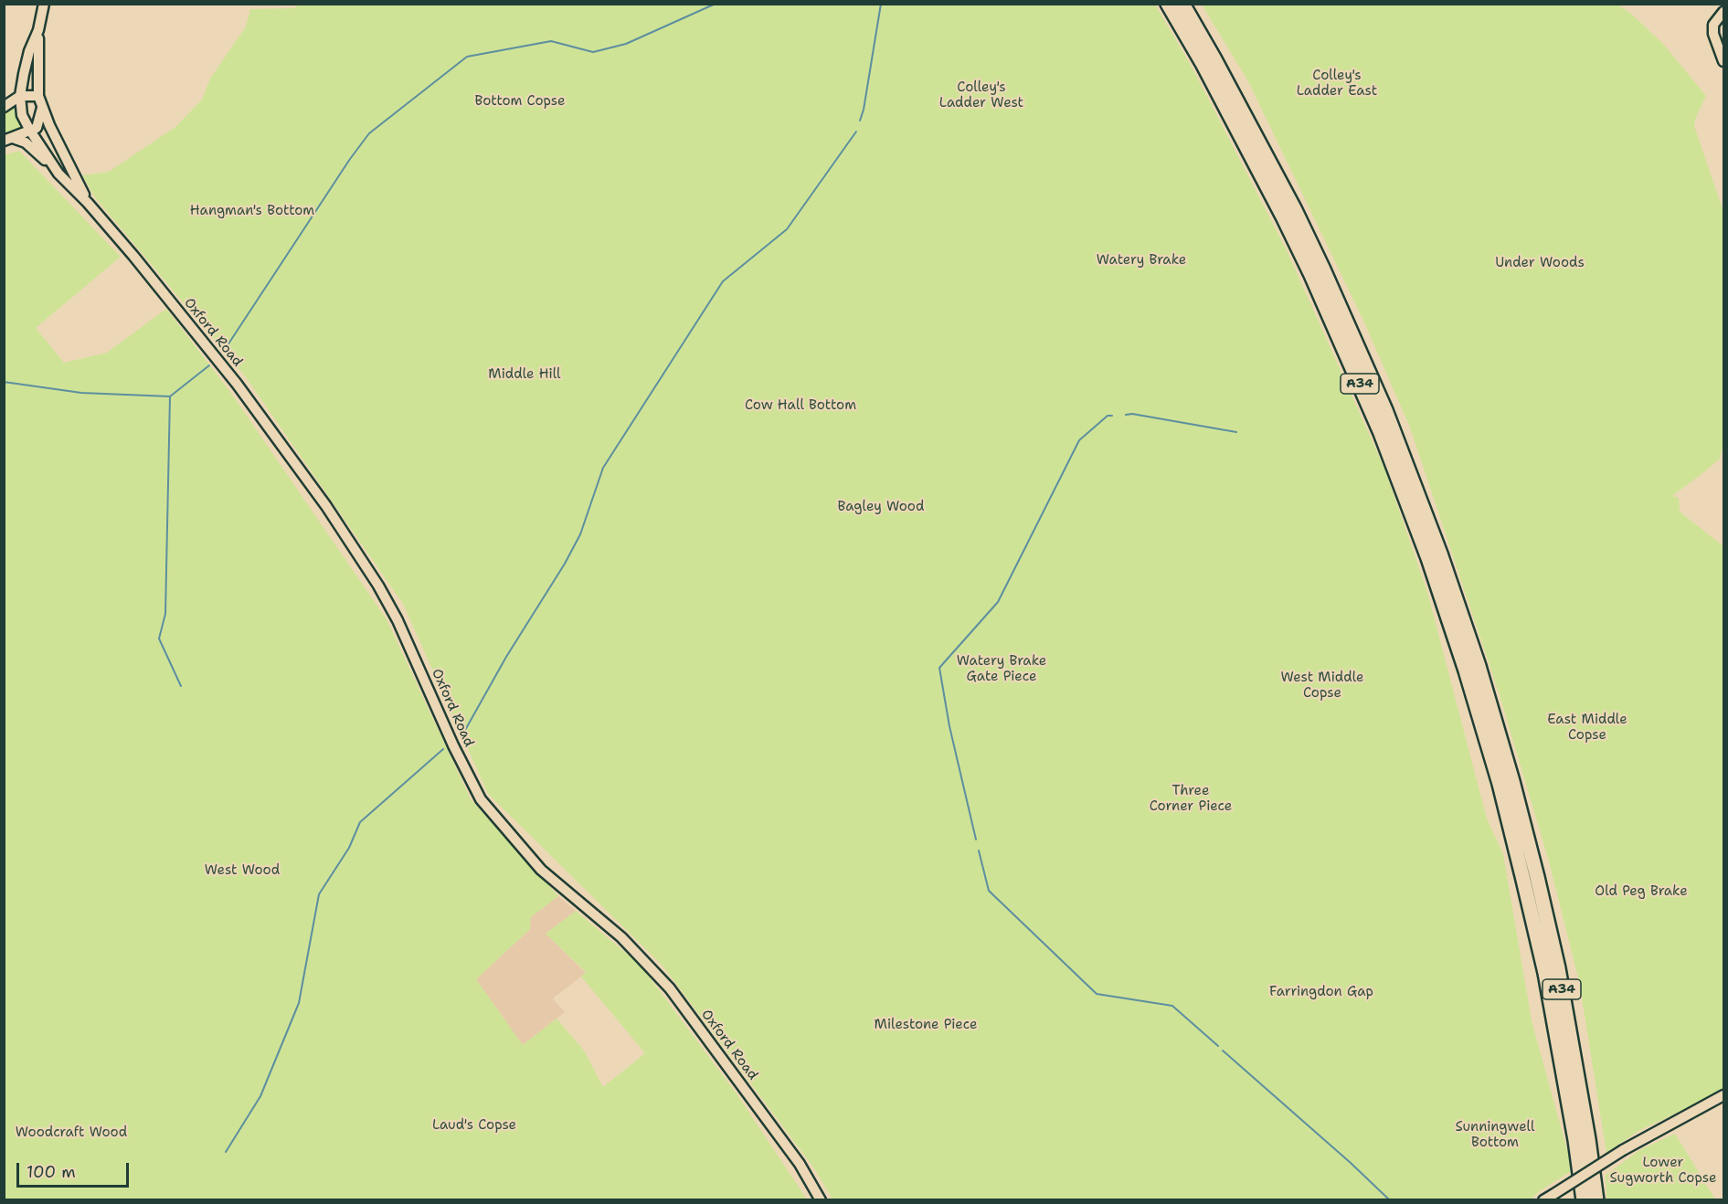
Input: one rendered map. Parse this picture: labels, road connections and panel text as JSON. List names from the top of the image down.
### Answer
{
  "streets": {
    "highway": ["A34"],
    "street": ["Oxford Road"]
  },
  "parks": [
    "Colley's Ladder East",
    "Colley's Ladder West",
    "Bottom Copse",
    "Hangman's Bottom",
    "Watery Brake",
    "Under Woods",
    "Middle Hill",
    "Cow Hall Bottom",
    "Bagley Wood",
    "Watery Brake Gate Piece",
    "West Middle Copse",
    "East Middle Copse",
    "Three Corner Piece",
    "West Wood",
    "Old Peg Brake",
    "Farringdon Gap",
    "Milestone Piece",
    "Laud's Copse",
    "Sunningwell Bottom",
    "Woodcraft Wood",
    "Lower Sugworth Copse"
  ],
  "scale_bar": "100 m"
}
